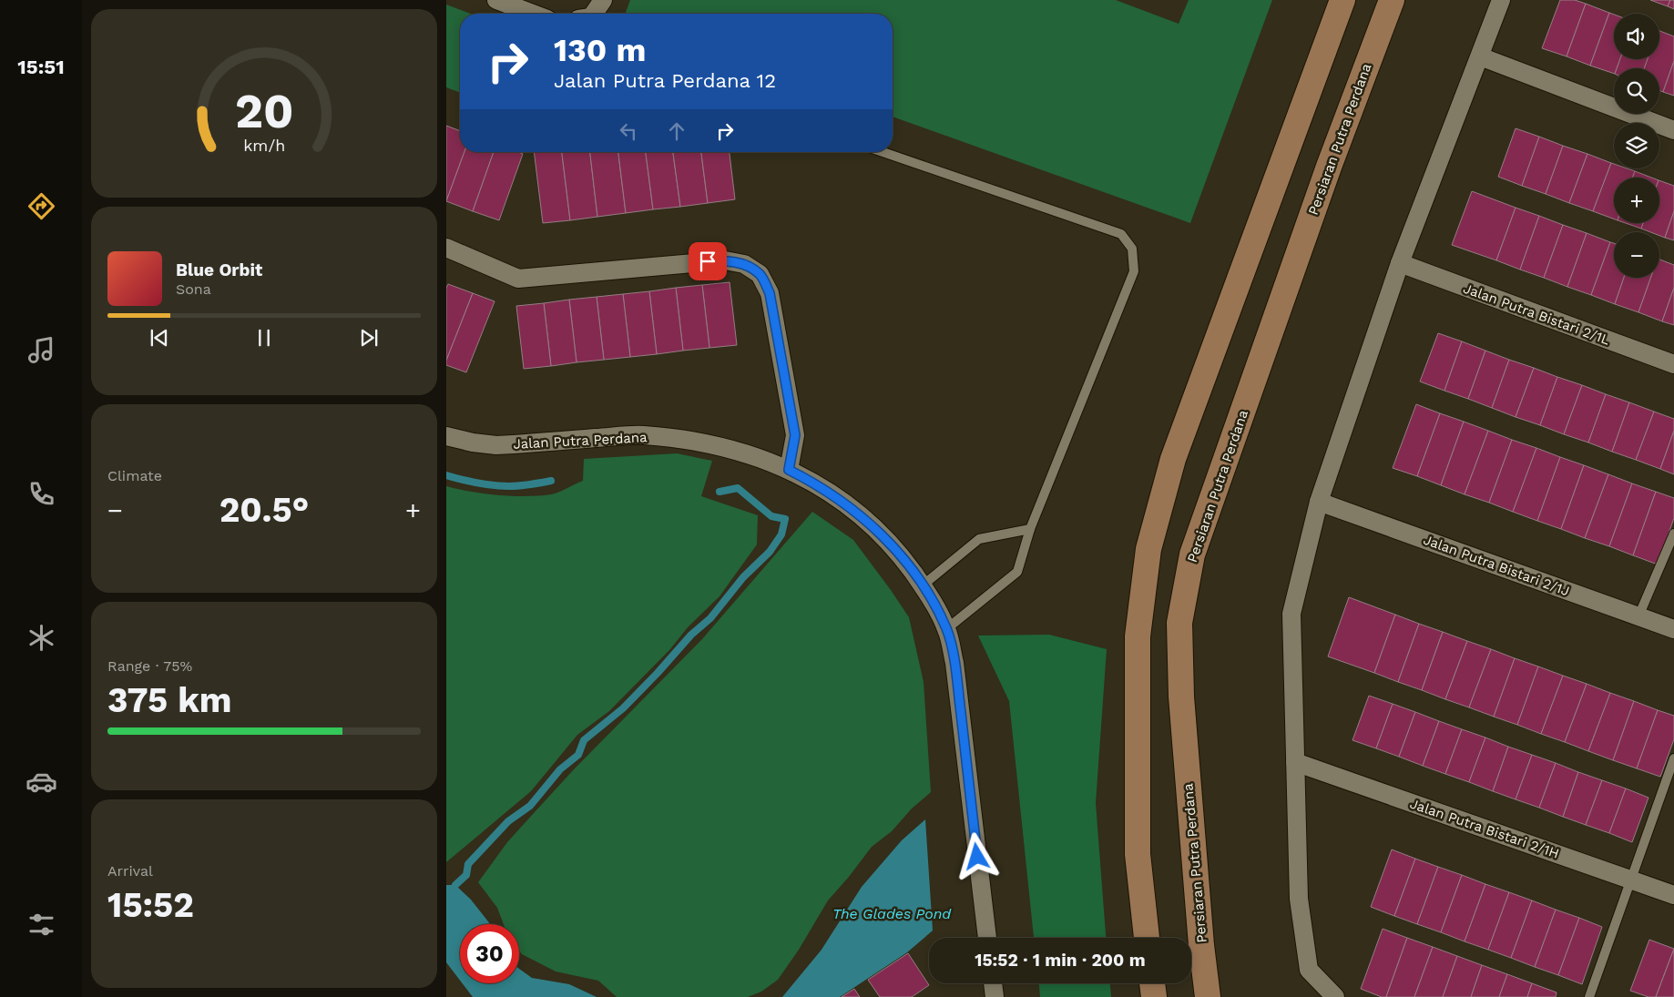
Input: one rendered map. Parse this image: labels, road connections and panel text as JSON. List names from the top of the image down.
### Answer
{
  "streets": {
    "main road": ["Persiaran Putra Perdana"],
    "street": [
      "Jalan Putra Bistari 2/1L",
      "Jalan Putra Perdana",
      "Jalan Putra Bistari 2/1J",
      "Jalan Putra Bistari 2/1H"
    ]
  },
  "water": ["The Glades Pond"],
  "page": {
    "tabs": "15:51",
    "map_buttons": ["+", "−"],
    "turn": ["130 m", "Jalan Putra Perdana 12"],
    "song": ["Blue Orbit", "Sona"],
    "tile": [
      "Climate",
      ["Range · 75%", "375 km"],
      ["Arrival", "15:52"]
    ],
    "heat": ["−", "20.5°", "+"],
    "limit": "30",
    "trip": "15:52 · 1 min · 200 m",
    "gauge": ["20", "km/h"]
  }
}
